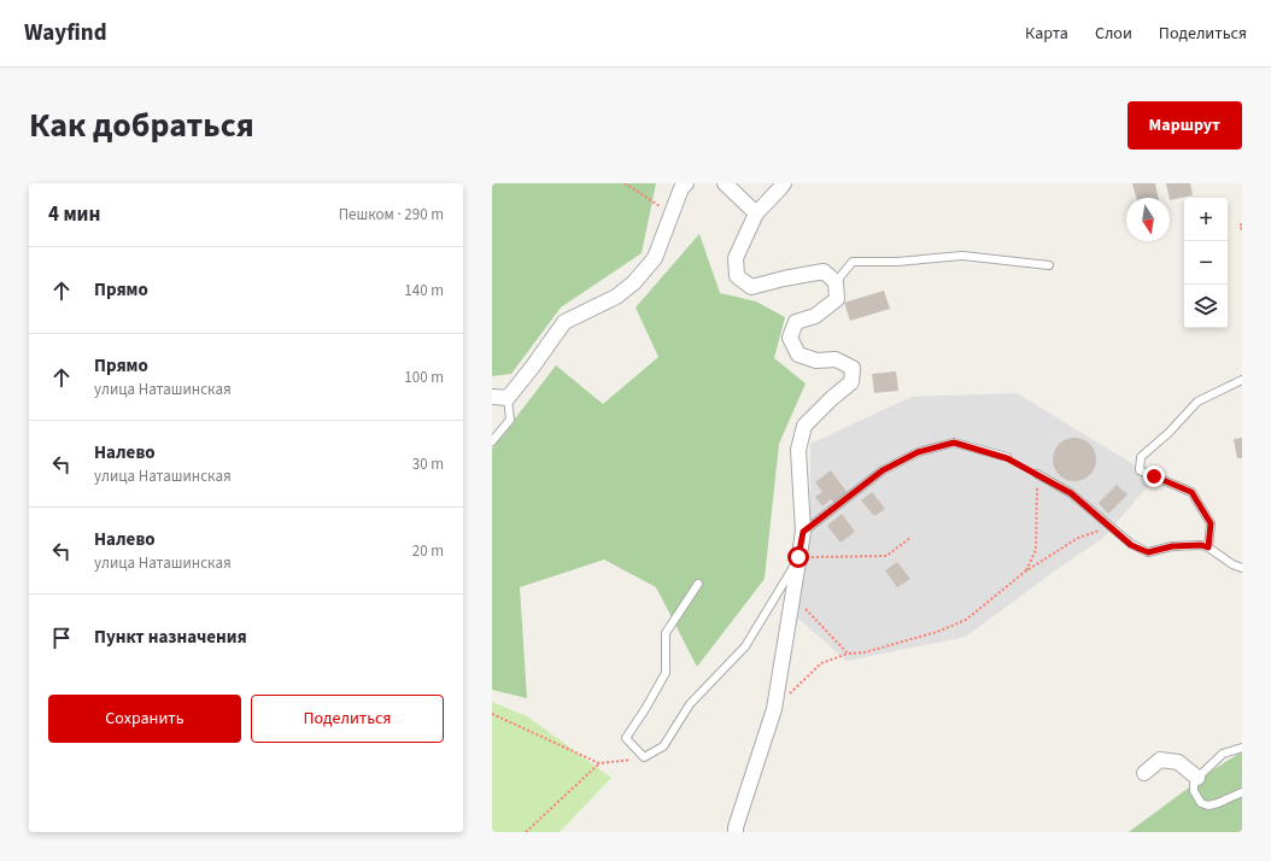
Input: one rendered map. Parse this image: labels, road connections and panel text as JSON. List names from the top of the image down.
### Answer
{
  "north": "bottom",
  "page": {
    "header": "Wayfind",
    "nav": ["Карта", "Слои", "Поделиться"],
    "title": "Как добраться",
    "buttons": [
      "Маршрут",
      ["Сохранить", "Поделиться"]
    ],
    "heading": ["4 мин", "Пешком · 290 m"],
    "map_buttons": ["+", "−"],
    "list": [
      ["Прямо", "140 m"],
      ["Прямо", "улица Наташинская", "100 m"],
      ["Налево", "улица Наташинская", "30 m"],
      ["Налево", "улица Наташинская", "20 m"],
      "Пункт назначения"
    ]
  }
}
